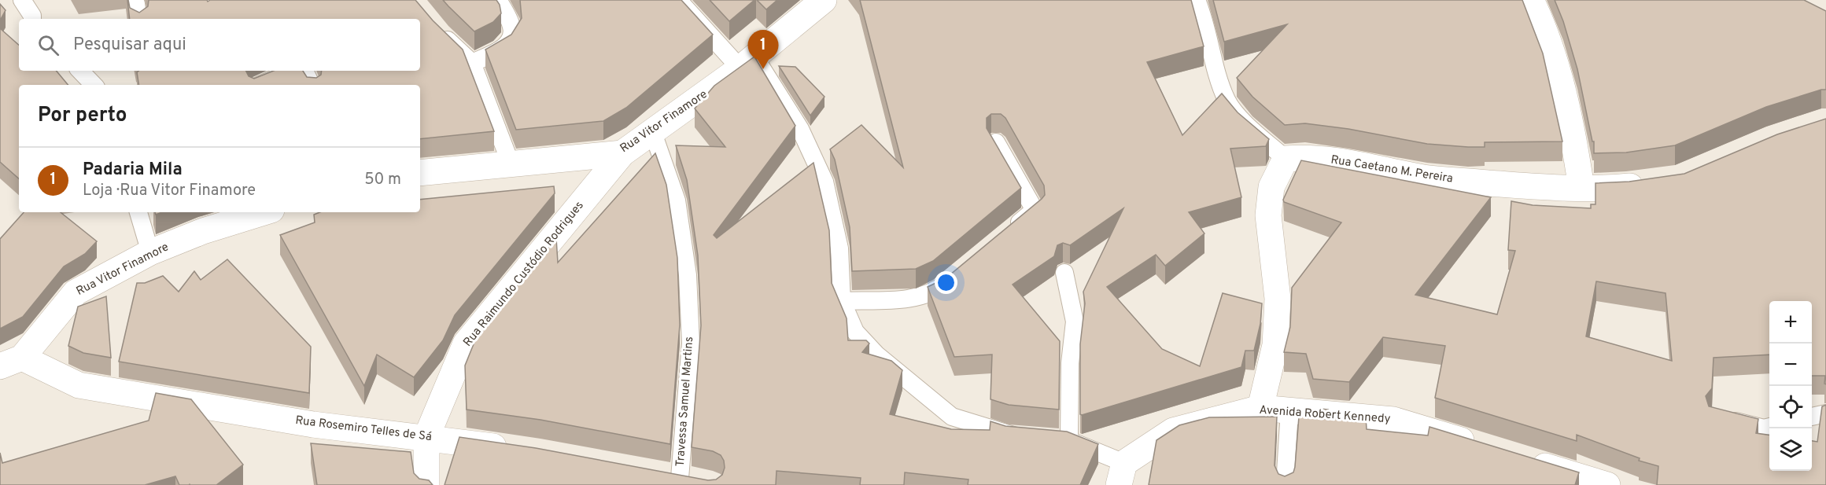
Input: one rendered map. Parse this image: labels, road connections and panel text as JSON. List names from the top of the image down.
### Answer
{
  "streets": {
    "street": [
      "Rua Vitor Finamore",
      "Rua Caetano M. Pereira",
      "Rua Raimundo Custódio Rodrigues",
      "Avenida Robert Kennedy",
      "Rua Rosemiro Telles de Sá"
    ],
    "lane": ["Travessa Samuel Martins"]
  },
  "crossings": [
    ["Rua Vitor Finamore", "Rua Raimundo Custódio Rodrigues"],
    ["Rua Vitor Finamore", "Travessa Samuel Martins"],
    ["Rua Vitor Finamore", "Rua Rosemiro Telles de Sá"],
    ["Rua Raimundo Custódio Rodrigues", "Rua Rosemiro Telles de Sá"]
  ],
  "page": {
    "search": "Pesquisar aqui",
    "pins": "1",
    "heading": "Por perto",
    "list": [
      {
        "mark": "1",
        "name": "Padaria Mila",
        "note": "Loja · Rua Vitor Finamore",
        "value": "50 m"
      }
    ],
    "map_buttons": ["+", "−"]
  }
}
